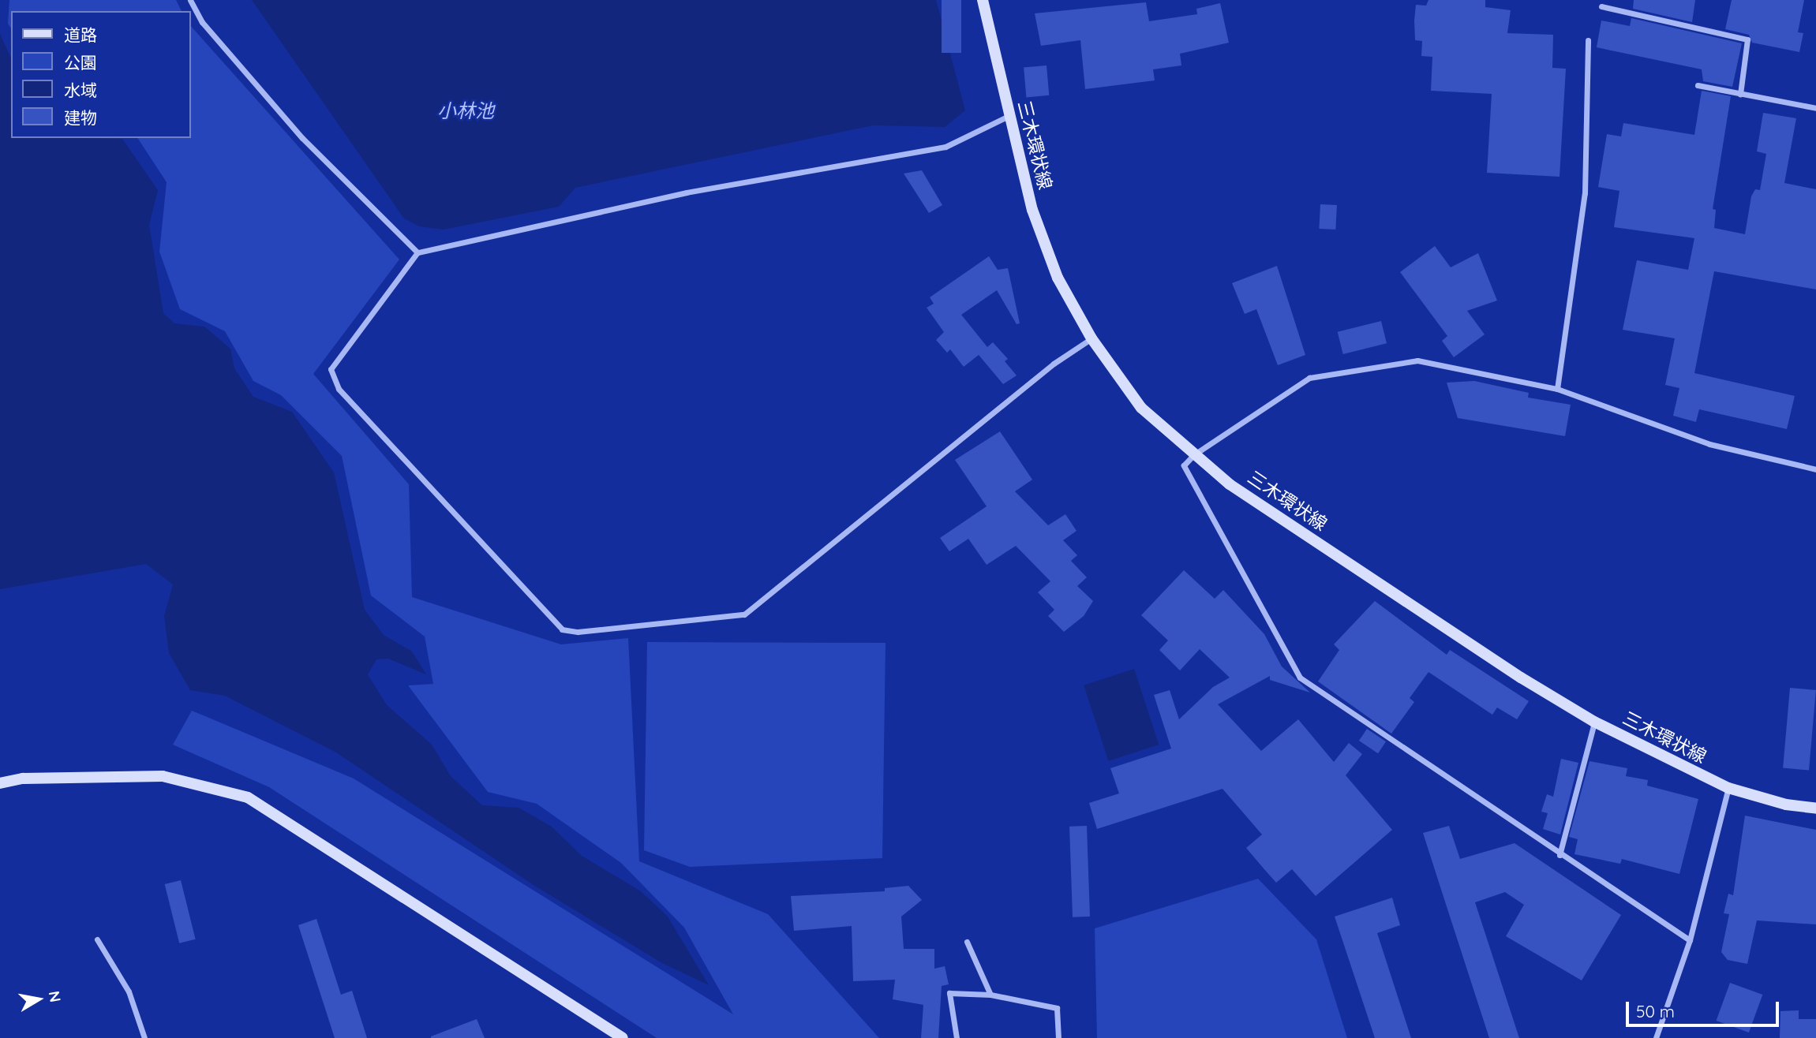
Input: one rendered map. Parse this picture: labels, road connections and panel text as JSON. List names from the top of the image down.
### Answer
{
  "streets": {
    "main road": ["三木環状線"]
  },
  "water": ["小林池"],
  "legend": [
    "道路",
    "公園",
    "水域",
    "建物"
  ],
  "scale_bar": "50 m",
  "north": "right"
}
